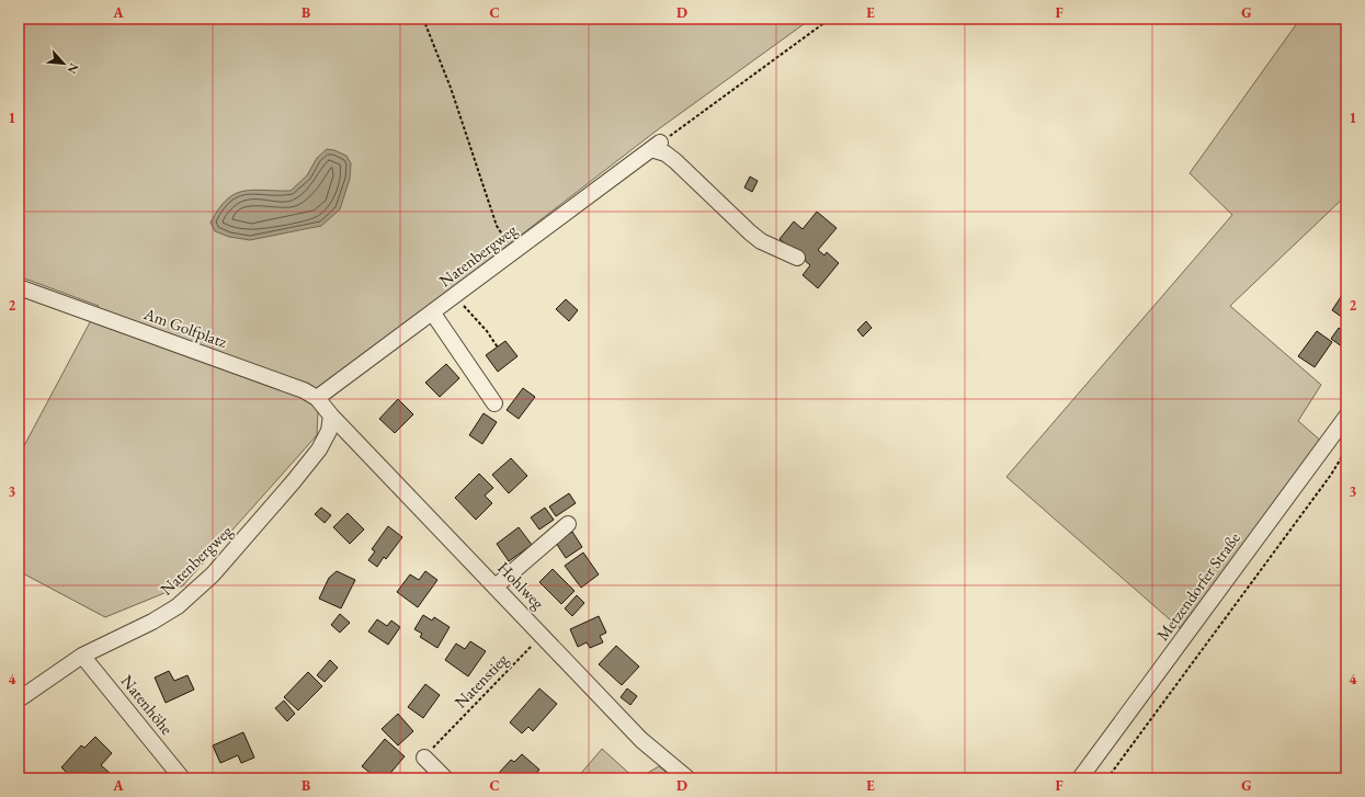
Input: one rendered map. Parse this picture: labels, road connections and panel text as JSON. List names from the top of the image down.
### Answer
{
  "streets": {
    "street": [
      "Natenbergweg",
      "Am Golfplatz",
      "Hohlweg",
      "Metzendorfer Straße",
      "Natenhöhe"
    ],
    "path": ["Natenstieg"]
  },
  "crossings": [
    ["Natenbergweg", "Am Golfplatz"],
    ["Natenbergweg", "Hohlweg"],
    ["Natenbergweg", "Natenhöhe"],
    ["Am Golfplatz", "Hohlweg"],
    ["Hohlweg", "Natenstieg"]
  ],
  "north": "bottom right",
  "grid": {
    "columns": [
      "A",
      "B",
      "C",
      "D",
      "E",
      "F",
      "G"
    ],
    "rows": [
      "1",
      "2",
      "3",
      "4"
    ]
  }
}
